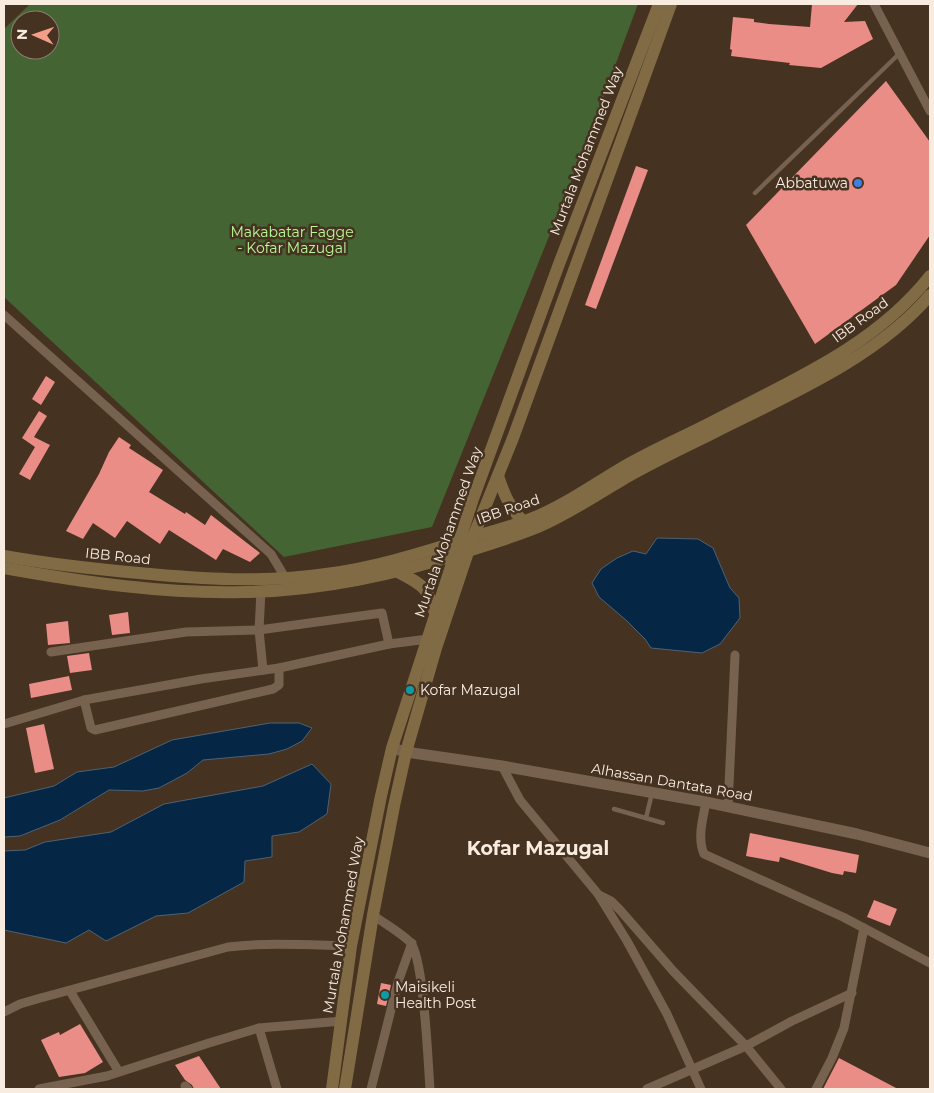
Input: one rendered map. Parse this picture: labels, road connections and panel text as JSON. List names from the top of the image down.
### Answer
{
  "streets": {
    "main road": ["Murtala Mohammed Way", "IBB Road"],
    "street": ["Alhassan Dantata Road"]
  },
  "crossings": [
    ["Murtala Mohammed Way", "IBB Road"],
    ["Murtala Mohammed Way", "Alhassan Dantata Road"]
  ],
  "districts": ["Kofar Mazugal"],
  "parks": ["Makabatar Fagge - Kofar Mazugal"],
  "places": ["Abbatuwa", "Kofar Mazugal", "Maisikeli Health Post"],
  "north": "left"
}
